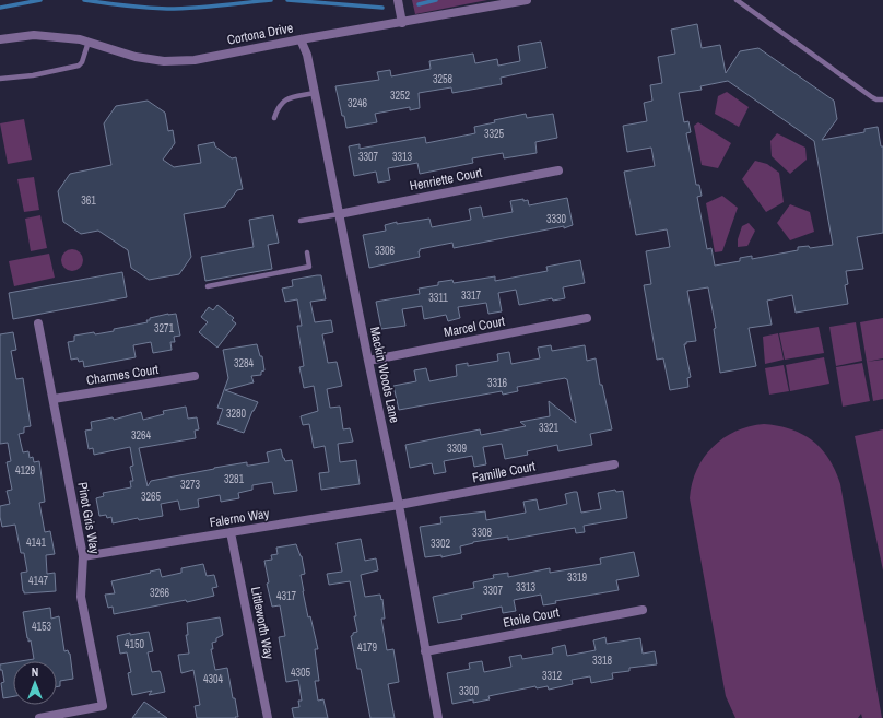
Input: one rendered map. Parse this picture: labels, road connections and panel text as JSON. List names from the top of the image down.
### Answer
{
  "streets": {
    "street": [
      "Cortona Drive",
      "Henriette Court",
      "Marcel Court",
      "Charmes Court",
      "Mackin Woods Lane",
      "Famille Court",
      "Pinot Gris Way",
      "Falerno Way",
      "Etoile Court",
      "Littleworth Way"
    ]
  },
  "crossings": [
    ["Cortona Drive", "Mackin Woods Lane"],
    ["Henriette Court", "Mackin Woods Lane"],
    ["Marcel Court", "Mackin Woods Lane"],
    ["Charmes Court", "Pinot Gris Way"],
    ["Mackin Woods Lane", "Famille Court"],
    ["Mackin Woods Lane", "Falerno Way"],
    ["Mackin Woods Lane", "Etoile Court"],
    ["Famille Court", "Falerno Way"],
    ["Pinot Gris Way", "Falerno Way"],
    ["Falerno Way", "Littleworth Way"]
  ],
  "house_numbers": [
    "3258",
    "3252",
    "3246",
    "3325",
    "3307",
    "3313",
    "361",
    "3330",
    "3306",
    "3317",
    "3311",
    "3271",
    "3284",
    "3316",
    "3280",
    "3321",
    "3264",
    "3309",
    "4129",
    "3281",
    "3273",
    "3265",
    "3308",
    "4141",
    "3302",
    "3319",
    "4147",
    "3313",
    "3307",
    "3266",
    "4317",
    "4153",
    "4150",
    "4179",
    "3318",
    "4305",
    "3312",
    "4304",
    "3300"
  ],
  "north": "top"
}
